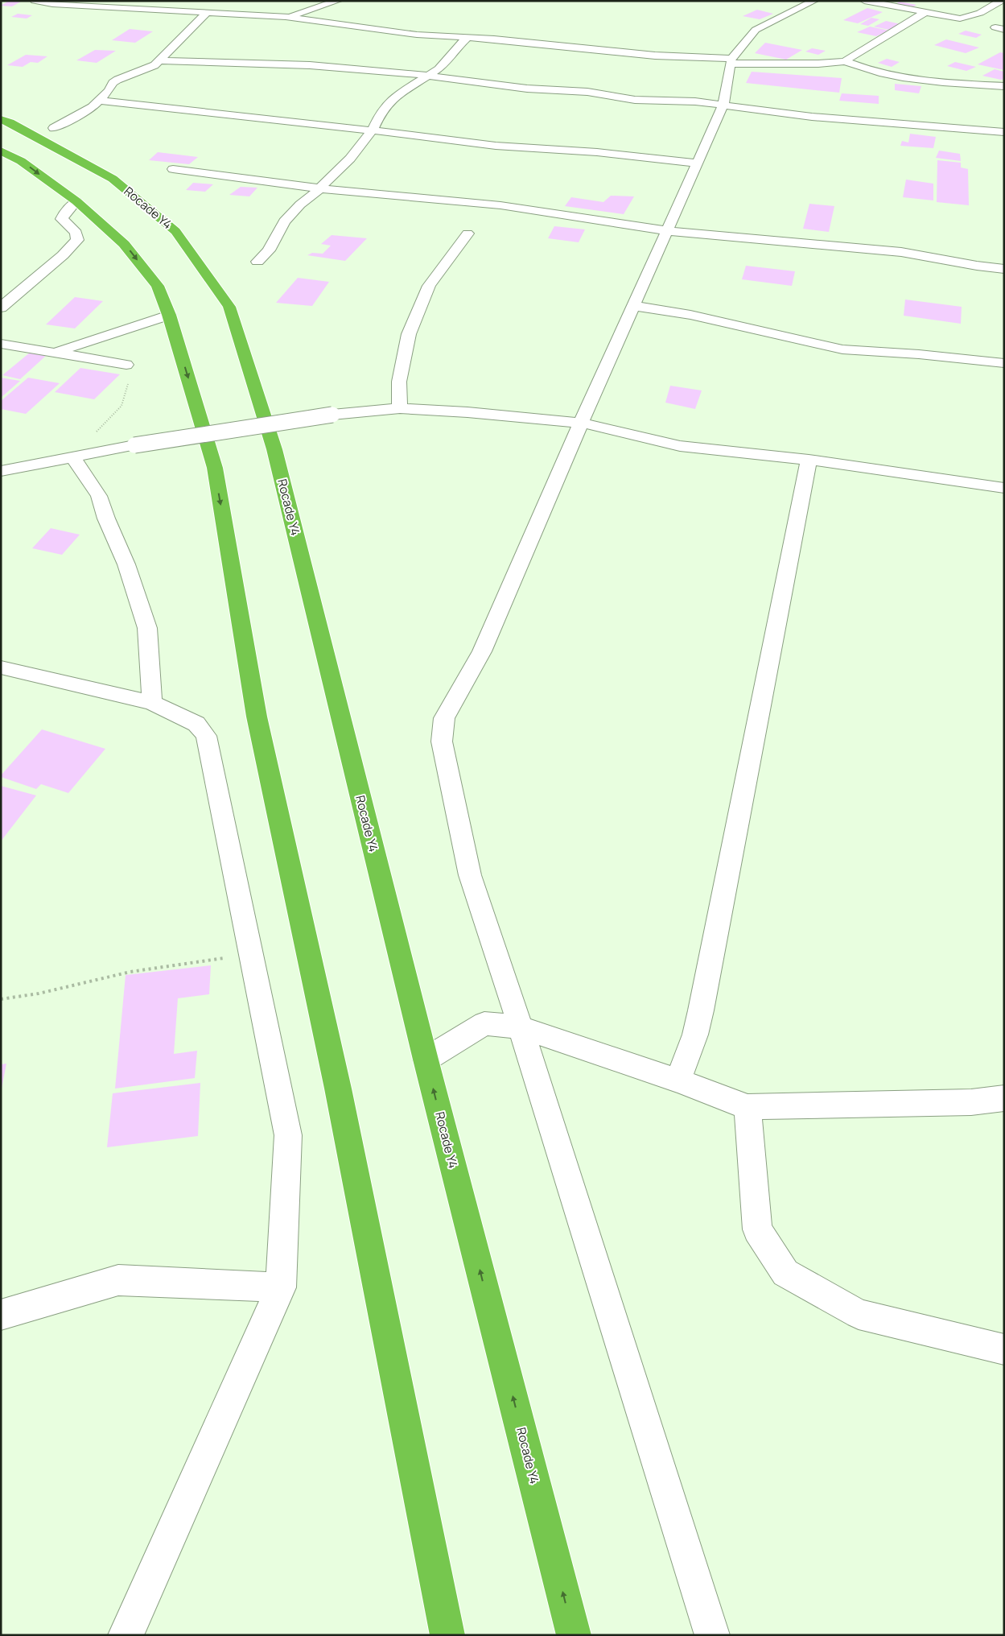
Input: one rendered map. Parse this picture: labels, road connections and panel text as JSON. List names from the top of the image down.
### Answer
{
  "streets": {
    "highway": ["Rocade Y4"]
  }
}
